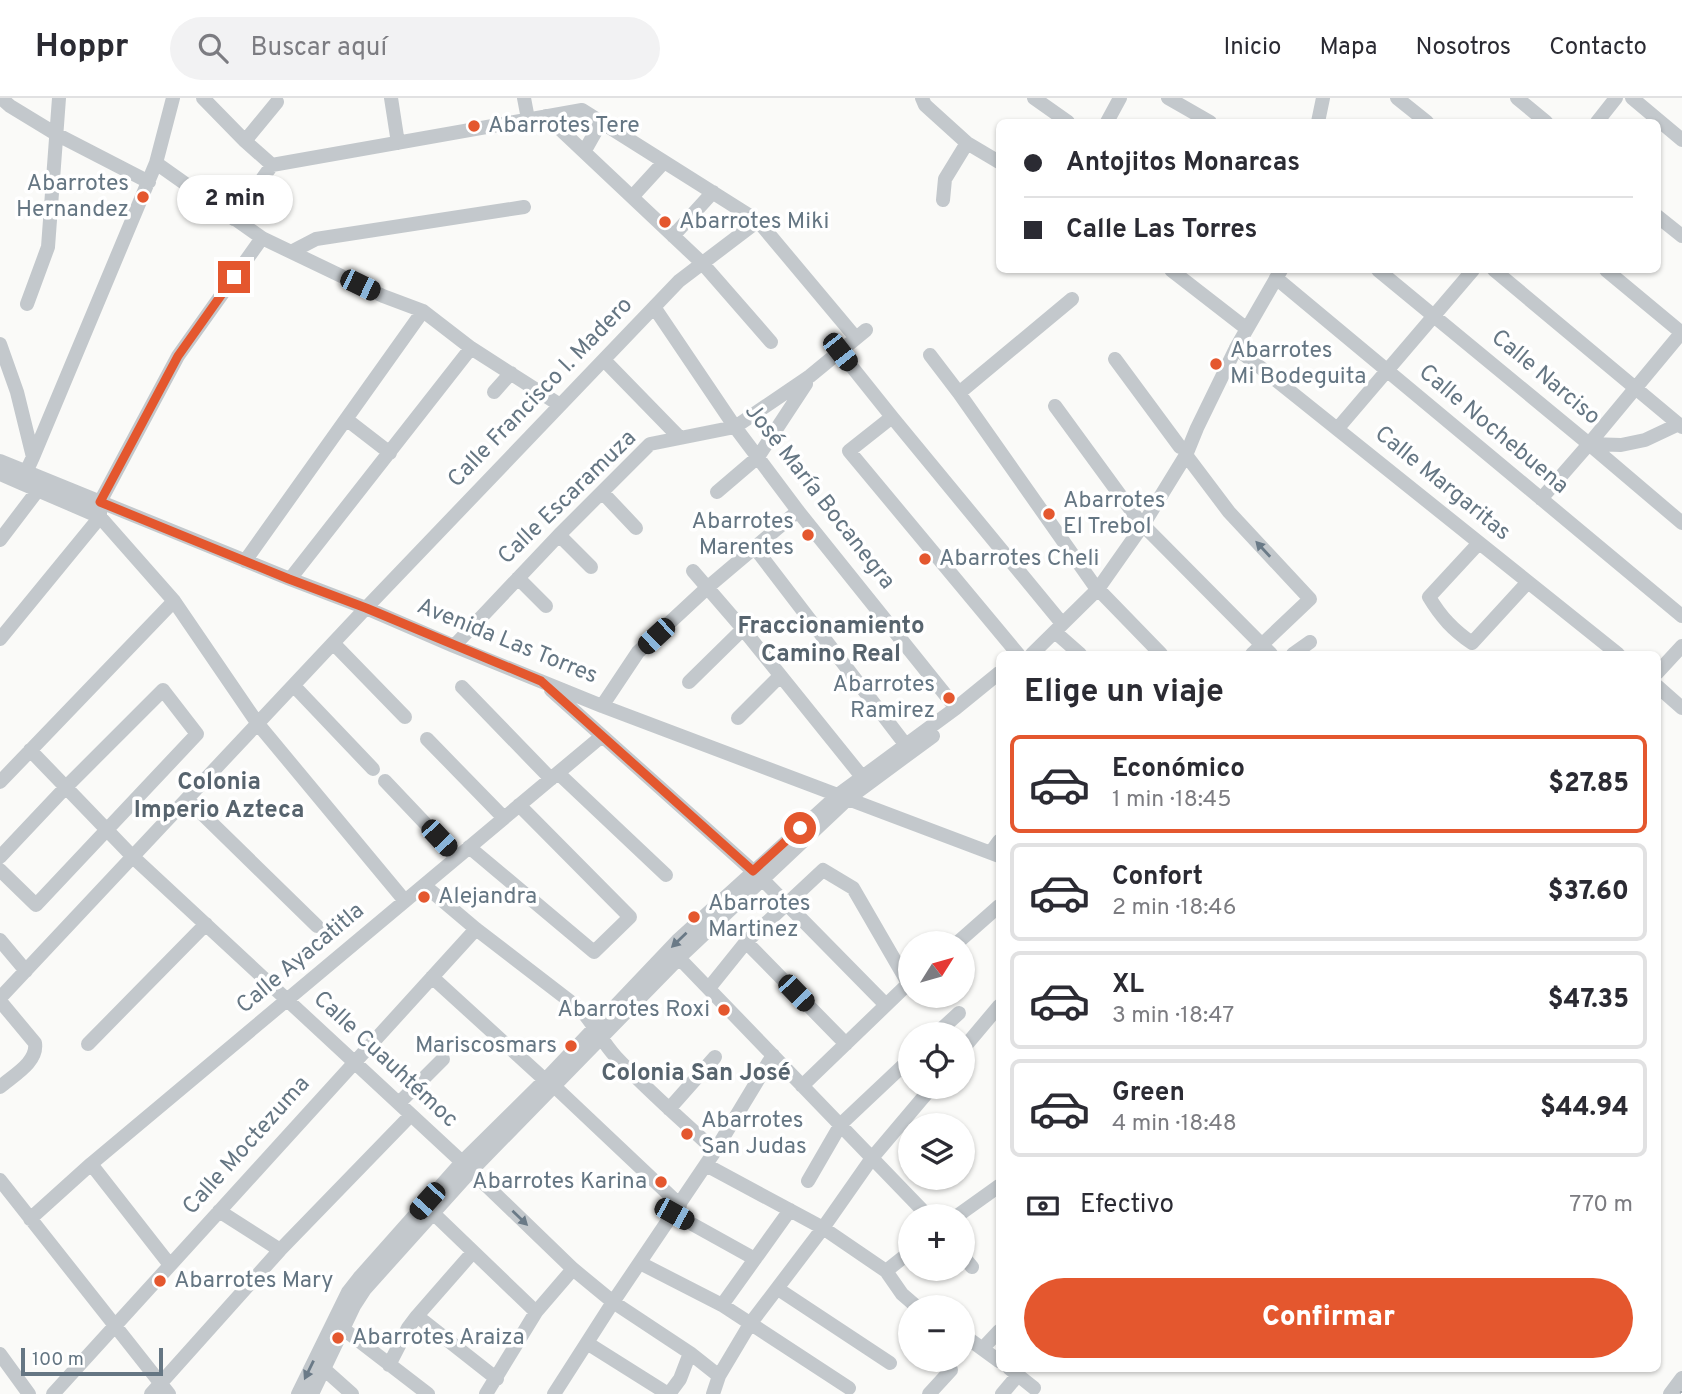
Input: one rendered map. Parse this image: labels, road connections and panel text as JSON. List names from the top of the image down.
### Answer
{
  "streets": {
    "street": [
      "Calle Narciso",
      "Calle Francisco I. Madero",
      "Calle Nochebuena",
      "Calle Margaritas",
      "José María Bocanegra",
      "Calle Escaramuza",
      "Avenida Las Torres",
      "Calle Ayacatitla",
      "Calle Cuauhtémoc",
      "Calle Moctezuma"
    ]
  },
  "crossings": [
    ["Calle Francisco I. Madero", "José María Bocanegra"],
    ["Calle Francisco I. Madero", "Calle Escaramuza"],
    ["Calle Francisco I. Madero", "Avenida Las Torres"],
    ["Calle Francisco I. Madero", "Calle Cuauhtémoc"],
    ["José María Bocanegra", "Calle Escaramuza"],
    ["Calle Escaramuza", "Avenida Las Torres"],
    ["Calle Ayacatitla", "Calle Cuauhtémoc"],
    ["Calle Cuauhtémoc", "Calle Moctezuma"]
  ],
  "districts": ["Fraccionamiento Camino Real", "Colonia Imperio Azteca", "Colonia San José"],
  "places": [
    "Abarrotes Tere",
    "Abarrotes Hernandez",
    "Abarrotes Miki",
    "Abarrotes Mi Bodeguita",
    "Abarrotes El Trebol",
    "Abarrotes Marentes",
    "Abarrotes Cheli",
    "Abarrotes Ramirez",
    "Alejandra",
    "Abarrotes Martinez",
    "Abarrotes Roxi",
    "Mariscosmars",
    "Abarrotes San Judas",
    "Abarrotes Karina",
    "Abarrotes Mary",
    "Abarrotes Araiza"
  ],
  "scale_bar": "100 m",
  "north": "top right",
  "page": {
    "header": "Hoppr",
    "search": "Buscar aquí",
    "nav": [
      "Inicio",
      "Mapa",
      "Nosotros",
      "Contacto"
    ],
    "banner": ["Antojitos Monarcas", "Calle Las Torres"],
    "bubble": "2 min",
    "heading": "Elige un viaje",
    "list": [
      {
        "name": "Económico",
        "note": "1 min · 18:45",
        "value": "$27.85"
      },
      {
        "name": "Confort",
        "note": "2 min · 18:46",
        "value": "$37.60"
      },
      {
        "name": "XL",
        "note": "3 min · 18:47",
        "value": "$47.35"
      },
      {
        "name": "Green",
        "note": "4 min · 18:48",
        "value": "$44.94"
      }
    ],
    "map_buttons": ["+", "−"],
    "pay": ["Efectivo", "770 m"],
    "buttons": "Confirmar",
    "scale": "100 m"
  }
}
